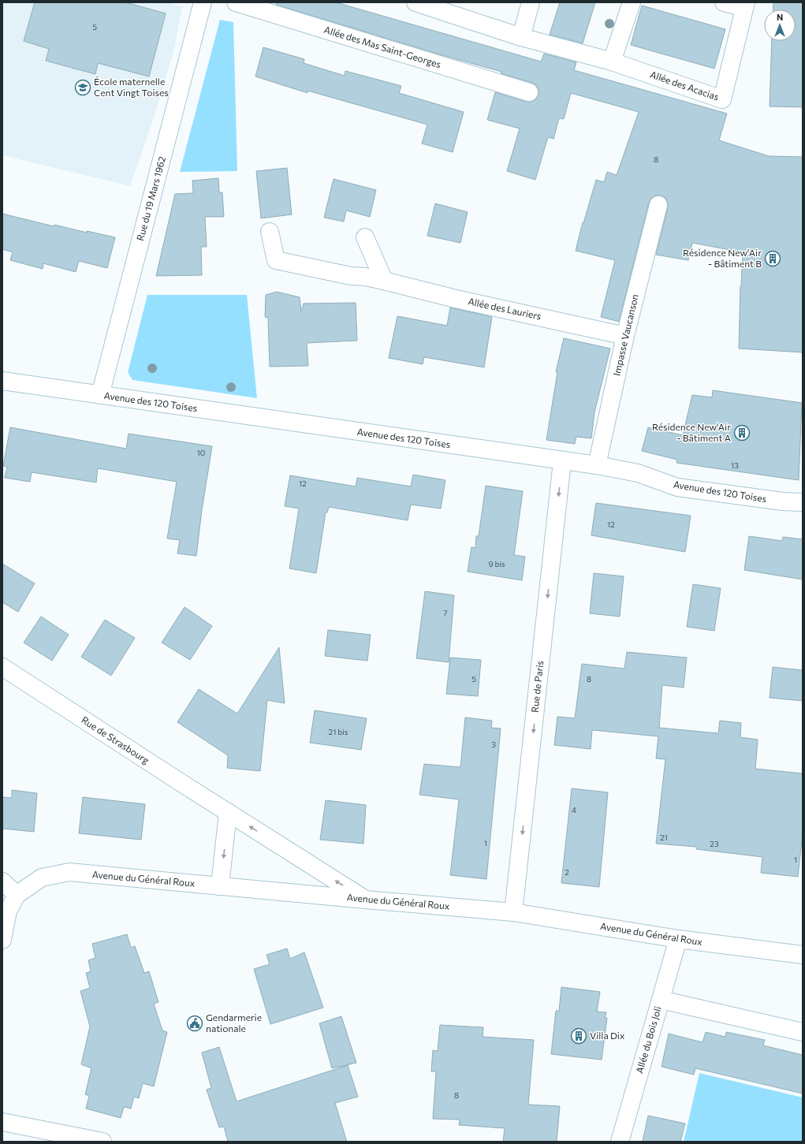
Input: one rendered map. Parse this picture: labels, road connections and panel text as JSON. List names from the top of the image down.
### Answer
{
  "streets": {
    "street": [
      "Allée des Mas Saint-Georges",
      "Allée des Acacias",
      "Rue du 19 Mars 1962",
      "Allée des Lauriers",
      "Impasse Vaucanson",
      "Avenue des 120 Toises",
      "Rue de Paris",
      "Rue de Strasbourg",
      "Avenue du Général Roux",
      "Allée du Bois Joli"
    ]
  },
  "crossings": [
    ["Rue du 19 Mars 1962", "Avenue des 120 Toises"],
    ["Allée des Lauriers", "Impasse Vaucanson"],
    ["Impasse Vaucanson", "Avenue des 120 Toises"],
    ["Avenue des 120 Toises", "Rue de Paris"],
    ["Rue de Paris", "Avenue du Général Roux"],
    ["Rue de Strasbourg", "Avenue du Général Roux"],
    ["Avenue du Général Roux", "Allée du Bois Joli"]
  ],
  "one_way": ["Rue de Paris", "Rue de Strasbourg"],
  "places": {
    "school or university": ["École maternelle Cent Vingt Toises"],
    "building": ["Résidence New'Air - Bâtiment B", "Résidence New'Air - Bâtiment A", "Villa Dix"],
    "public building": ["Gendarmerie nationale"]
  },
  "house_numbers": [
    "5",
    "8",
    "10",
    "13",
    "12",
    "12",
    "9 bis",
    "7",
    "5",
    "8",
    "21 bis",
    "3",
    "4",
    "21",
    "1",
    "23",
    "1",
    "2",
    "8"
  ],
  "north": "top"
}
